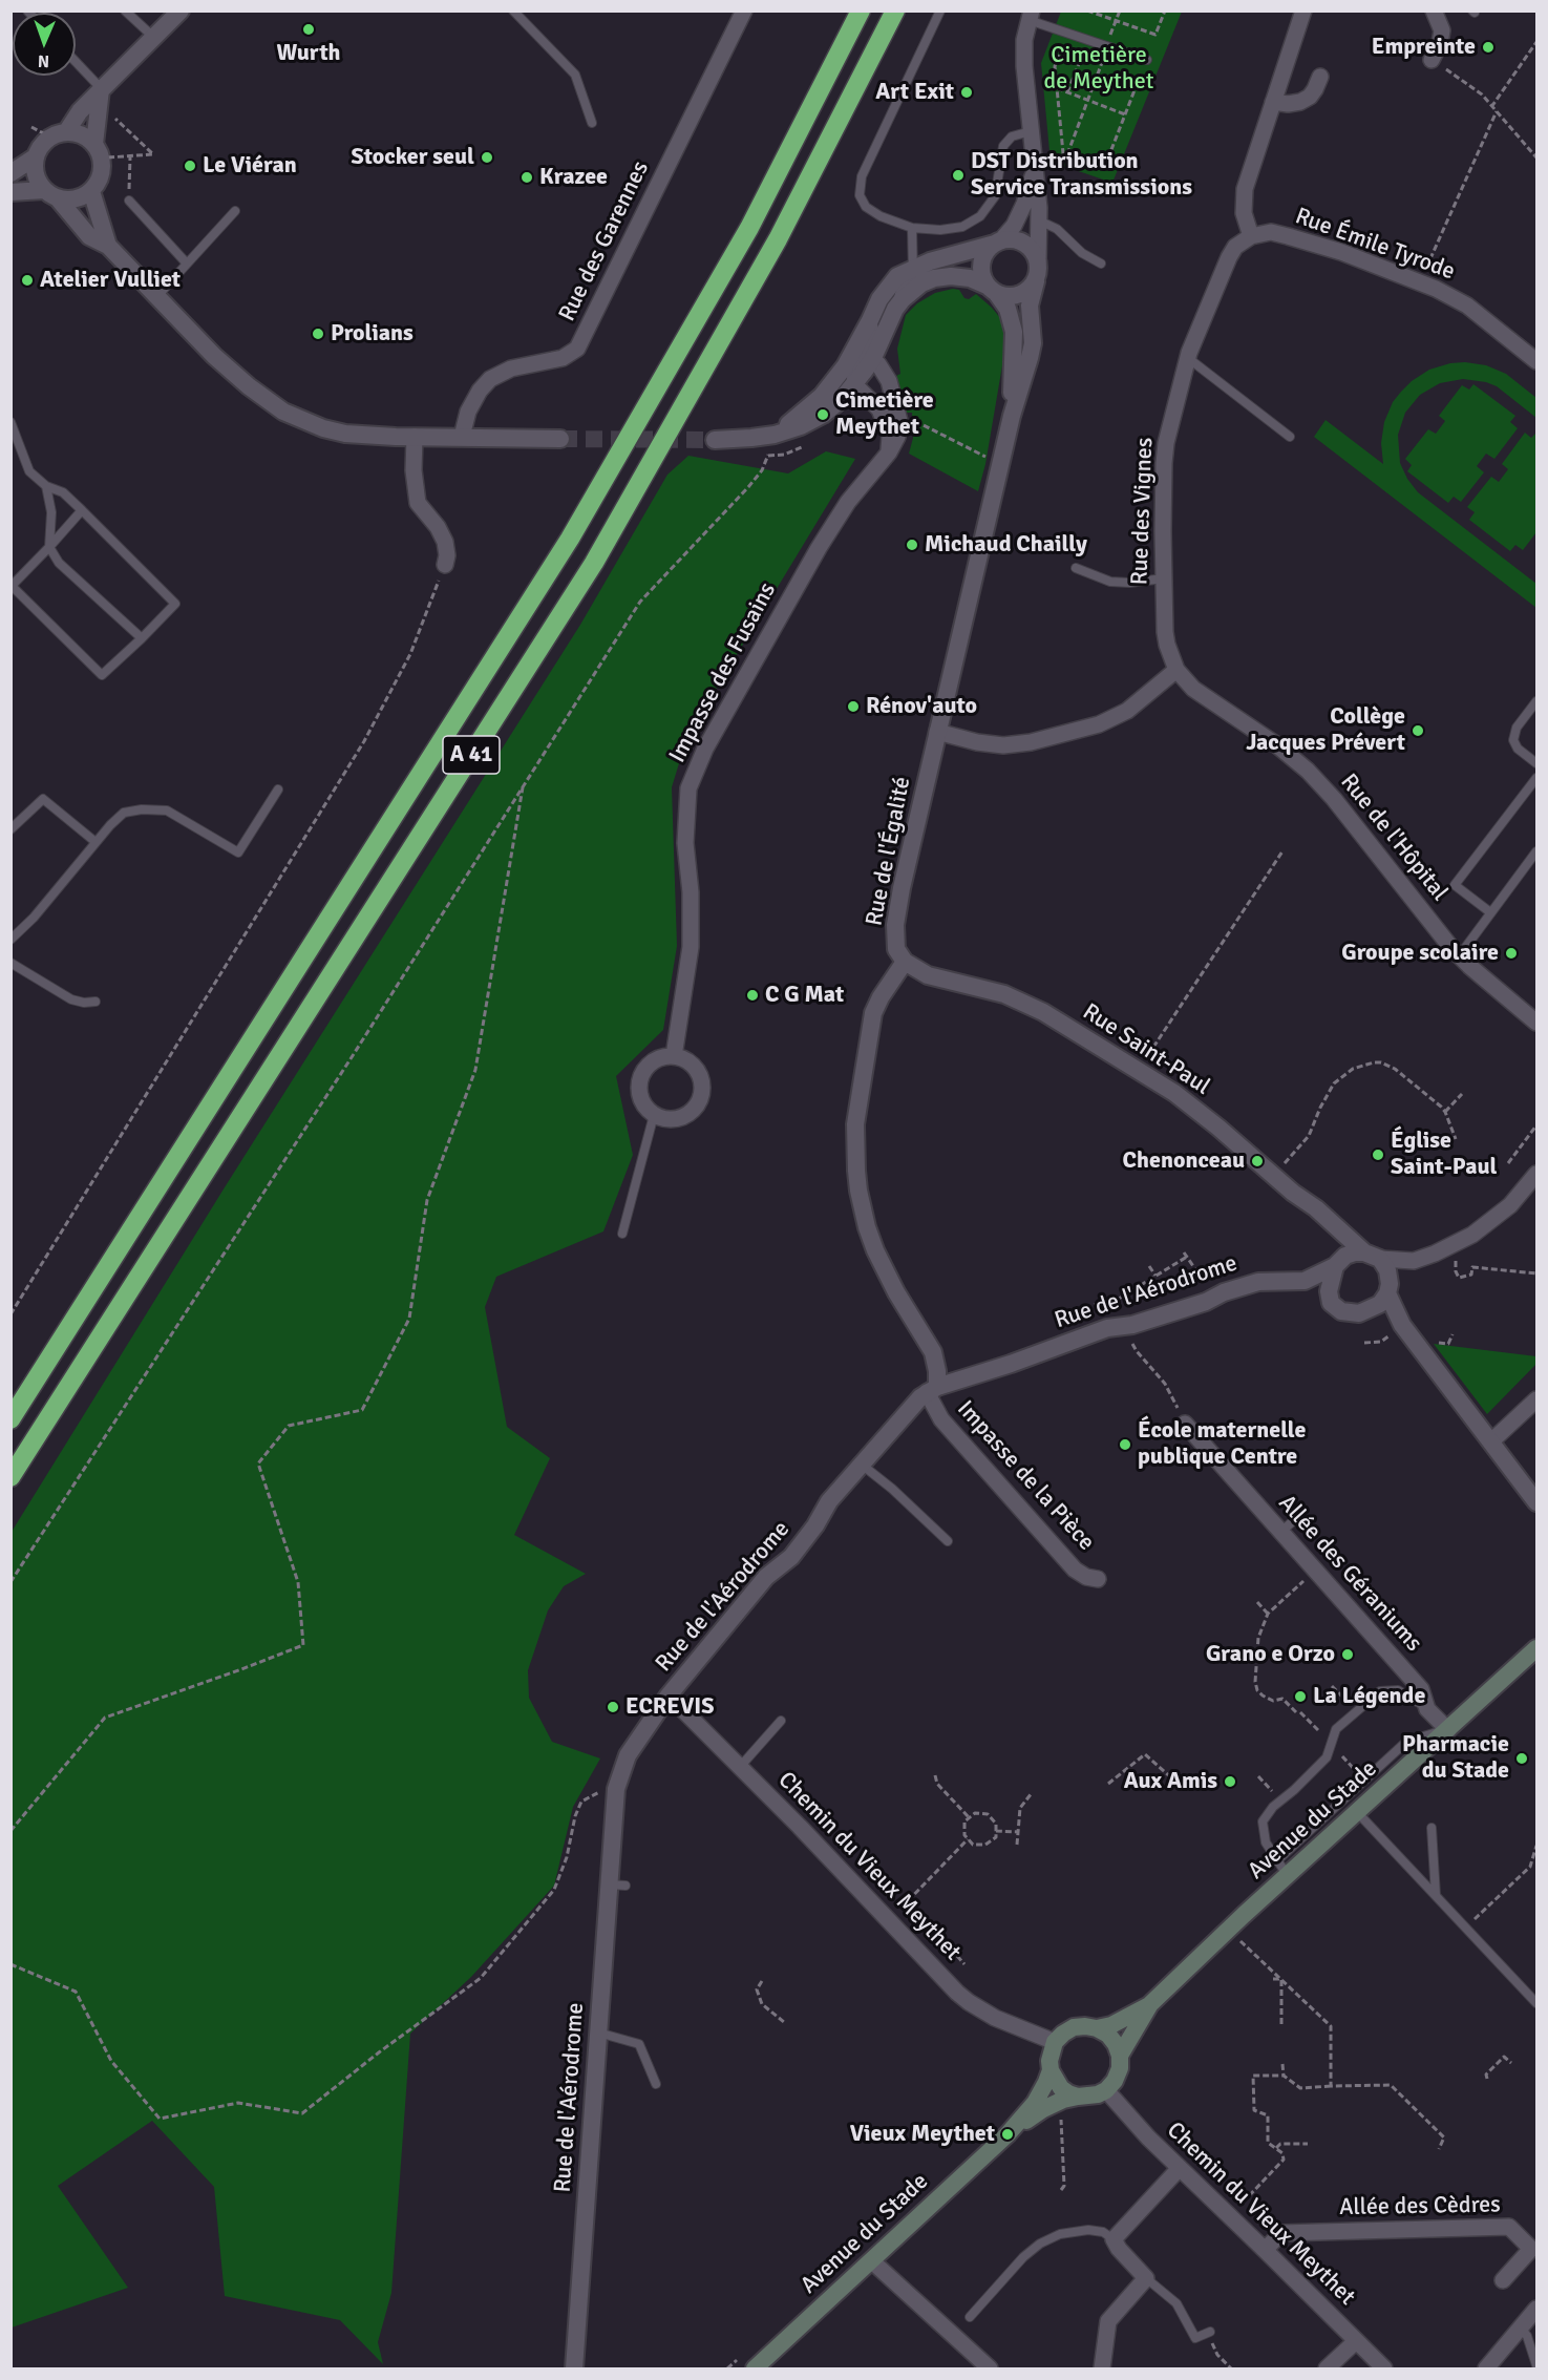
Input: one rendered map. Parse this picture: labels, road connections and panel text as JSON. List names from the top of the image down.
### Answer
{
  "streets": {
    "highway": ["A 41"],
    "main road": ["Avenue du Stade"],
    "street": [
      "Rue des Garennes",
      "Rue Émile Tyrode",
      "Rue des Vignes",
      "Impasse des Fusains",
      "Rue de l'Hôpital",
      "Rue de l'Égalité",
      "Rue Saint-Paul",
      "Rue de l'Aérodrome",
      "Impasse de la Pièce",
      "Allée des Géraniums",
      "Chemin du Vieux Meythet",
      "Allée des Cèdres"
    ]
  },
  "crossings": [
    ["Rue Émile Tyrode", "Rue des Vignes"],
    ["Rue des Vignes", "Rue de l'Hôpital"],
    ["Rue de l'Égalité", "Rue Saint-Paul"],
    ["Rue Saint-Paul", "Rue de l'Aérodrome"],
    ["Rue de l'Aérodrome", "Impasse de la Pièce"],
    ["Rue de l'Aérodrome", "Chemin du Vieux Meythet"],
    ["Allée des Géraniums", "Avenue du Stade"],
    ["Avenue du Stade", "Chemin du Vieux Meythet"],
    ["Chemin du Vieux Meythet", "Allée des Cèdres"]
  ],
  "parks": ["Cimetière de Meythet"],
  "places": [
    "Wurth",
    "Empreinte",
    "Art Exit",
    "Stocker seul",
    "Le Viéran",
    "DST Distribution Service Transmissions",
    "Krazee",
    "Atelier Vulliet",
    "Prolians",
    "Cimetière Meythet",
    "Michaud Chailly",
    "Rénov'auto",
    "Collège Jacques Prévert",
    "Groupe scolaire",
    "C G Mat",
    "Église Saint-Paul",
    "Chenonceau",
    "École maternelle publique Centre",
    "Grano e Orzo",
    "La Légende",
    "ECREVIS",
    "Pharmacie du Stade",
    "Aux Amis",
    "Vieux Meythet"
  ],
  "north": "bottom"
}
